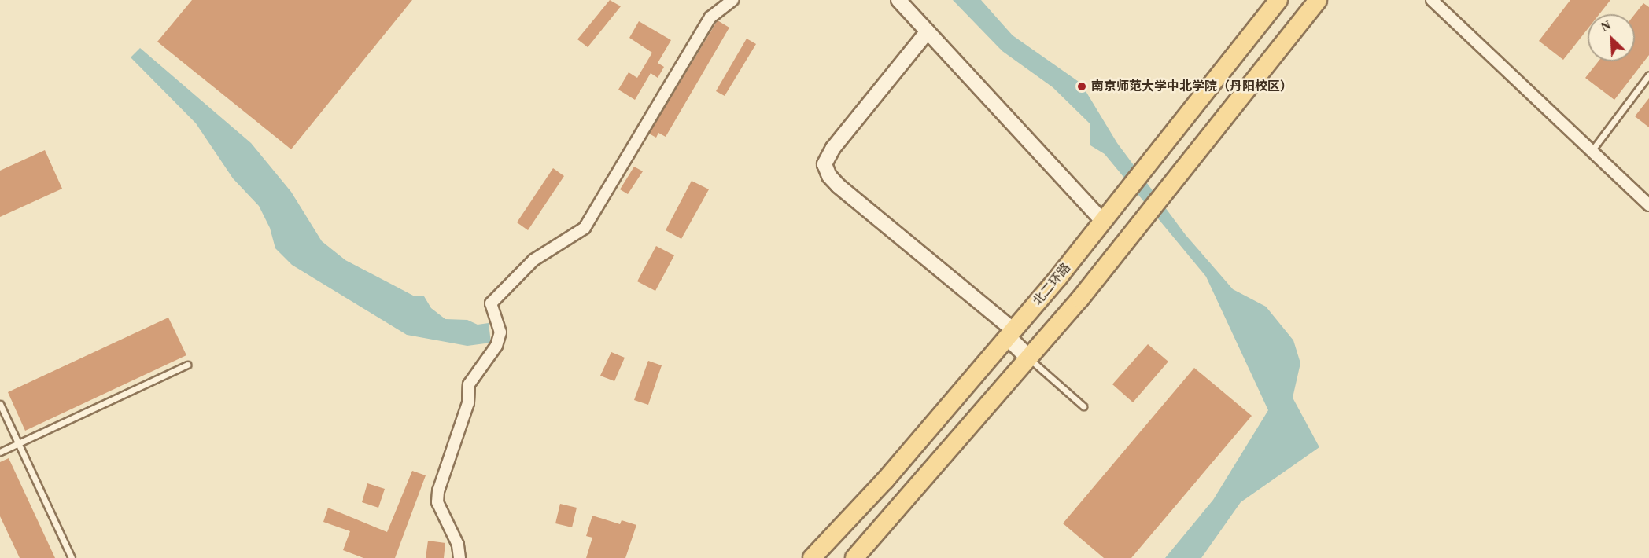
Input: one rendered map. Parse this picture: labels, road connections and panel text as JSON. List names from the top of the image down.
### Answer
{
  "streets": {
    "main road": ["北二环路"]
  },
  "places": ["南京师范大学中北学院（丹阳校区）"],
  "north": "top left"
}
